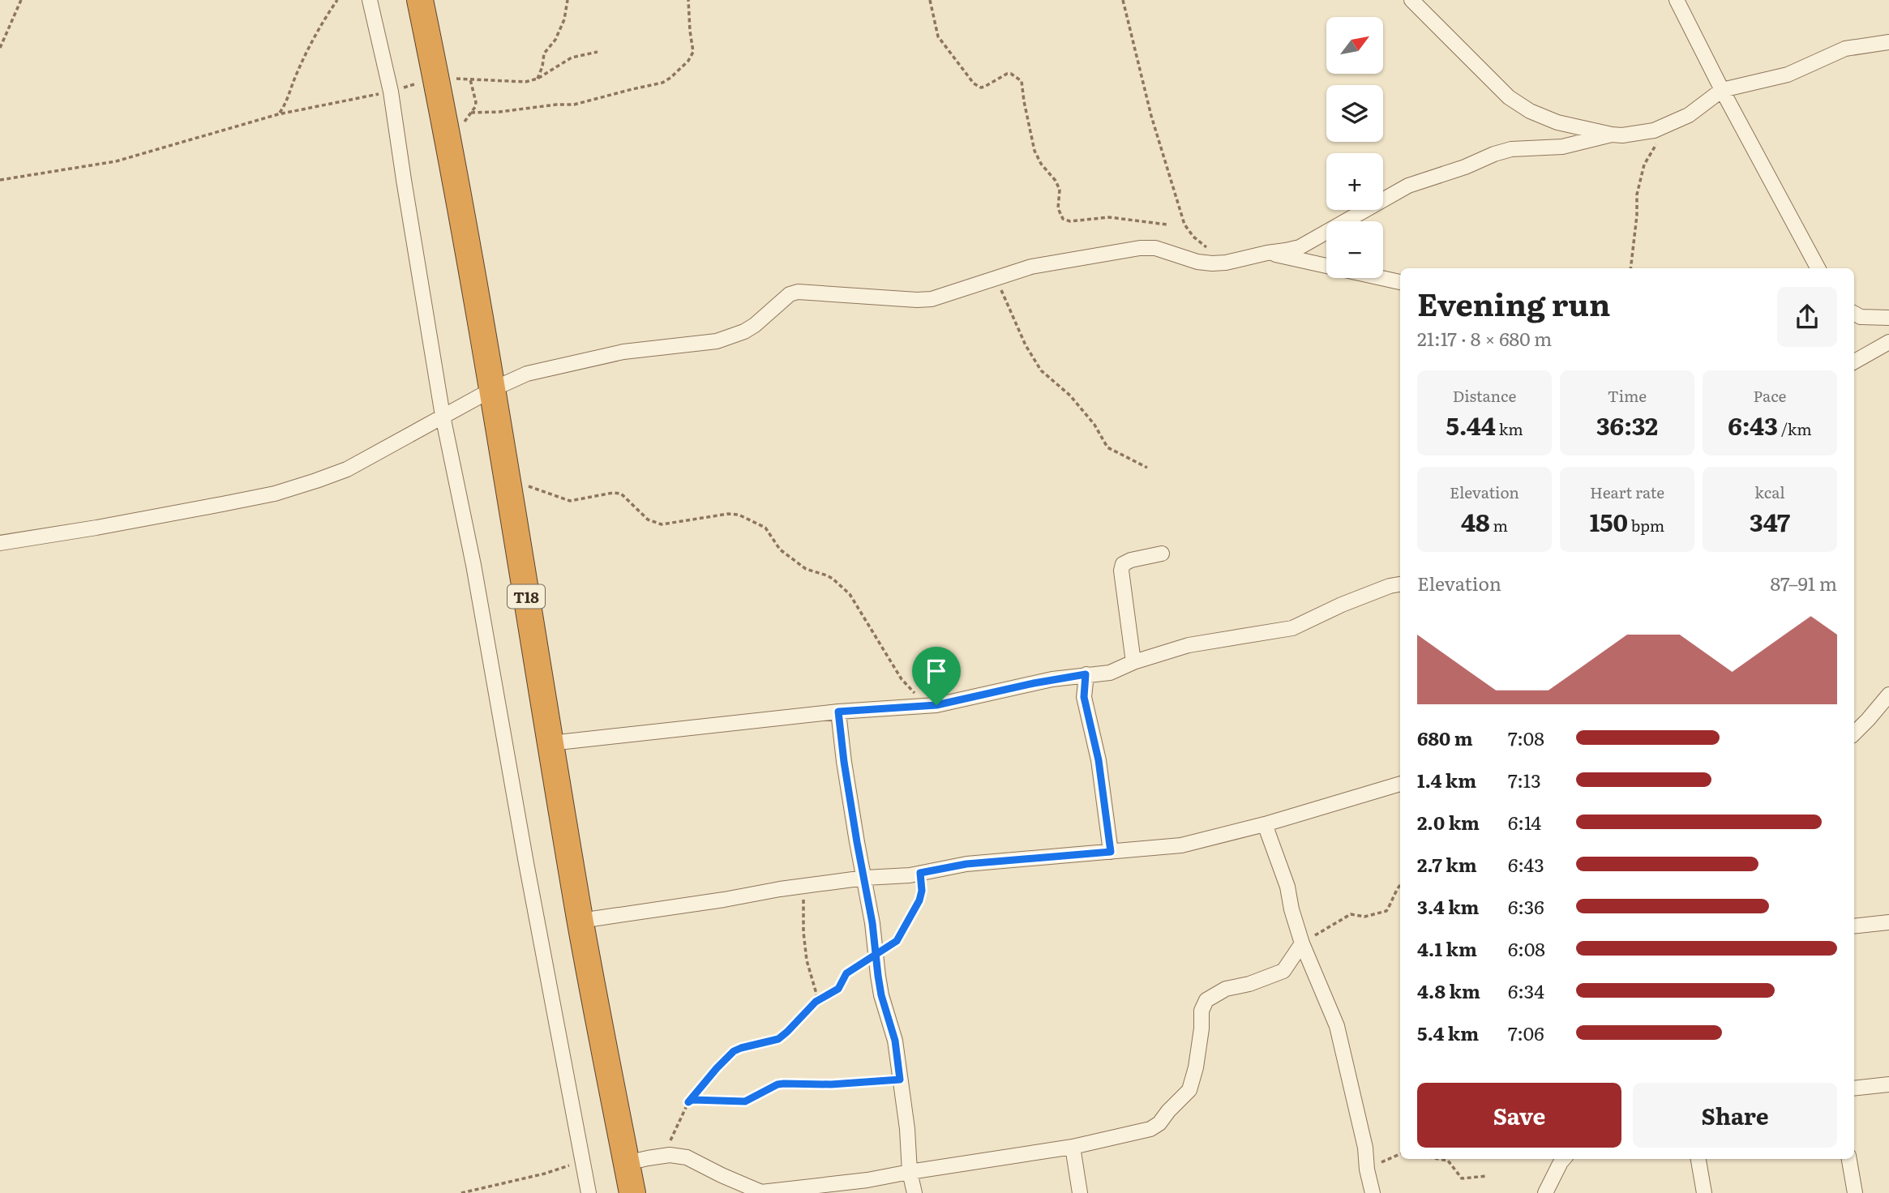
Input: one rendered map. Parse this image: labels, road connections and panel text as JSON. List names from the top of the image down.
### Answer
{
  "streets": {
    "highway": ["T18"]
  },
  "north": "top right",
  "page": {
    "map_buttons": ["+", "−"],
    "heading": ["Evening run", "21:17 · 8 × 680 m"],
    "stats": [
      ["Distance", "5.44 km"],
      ["Time", "36:32"],
      ["Pace", "6:43 /km"],
      ["Elevation", "48 m"],
      ["Heart rate", "150 bpm"],
      ["kcal", "347"]
    ],
    "chart": ["Elevation", "87–91 m"],
    "list": [
      {
        "name": "680 m",
        "note": "7:08"
      },
      {
        "name": "1.4 km",
        "note": "7:13"
      },
      {
        "name": "2.0 km",
        "note": "6:14"
      },
      {
        "name": "2.7 km",
        "note": "6:43"
      },
      {
        "name": "3.4 km",
        "note": "6:36"
      },
      {
        "name": "4.1 km",
        "note": "6:08"
      },
      {
        "name": "4.8 km",
        "note": "6:34"
      },
      {
        "name": "5.4 km",
        "note": "7:06"
      }
    ],
    "buttons": ["Save", "Share"]
  }
}
